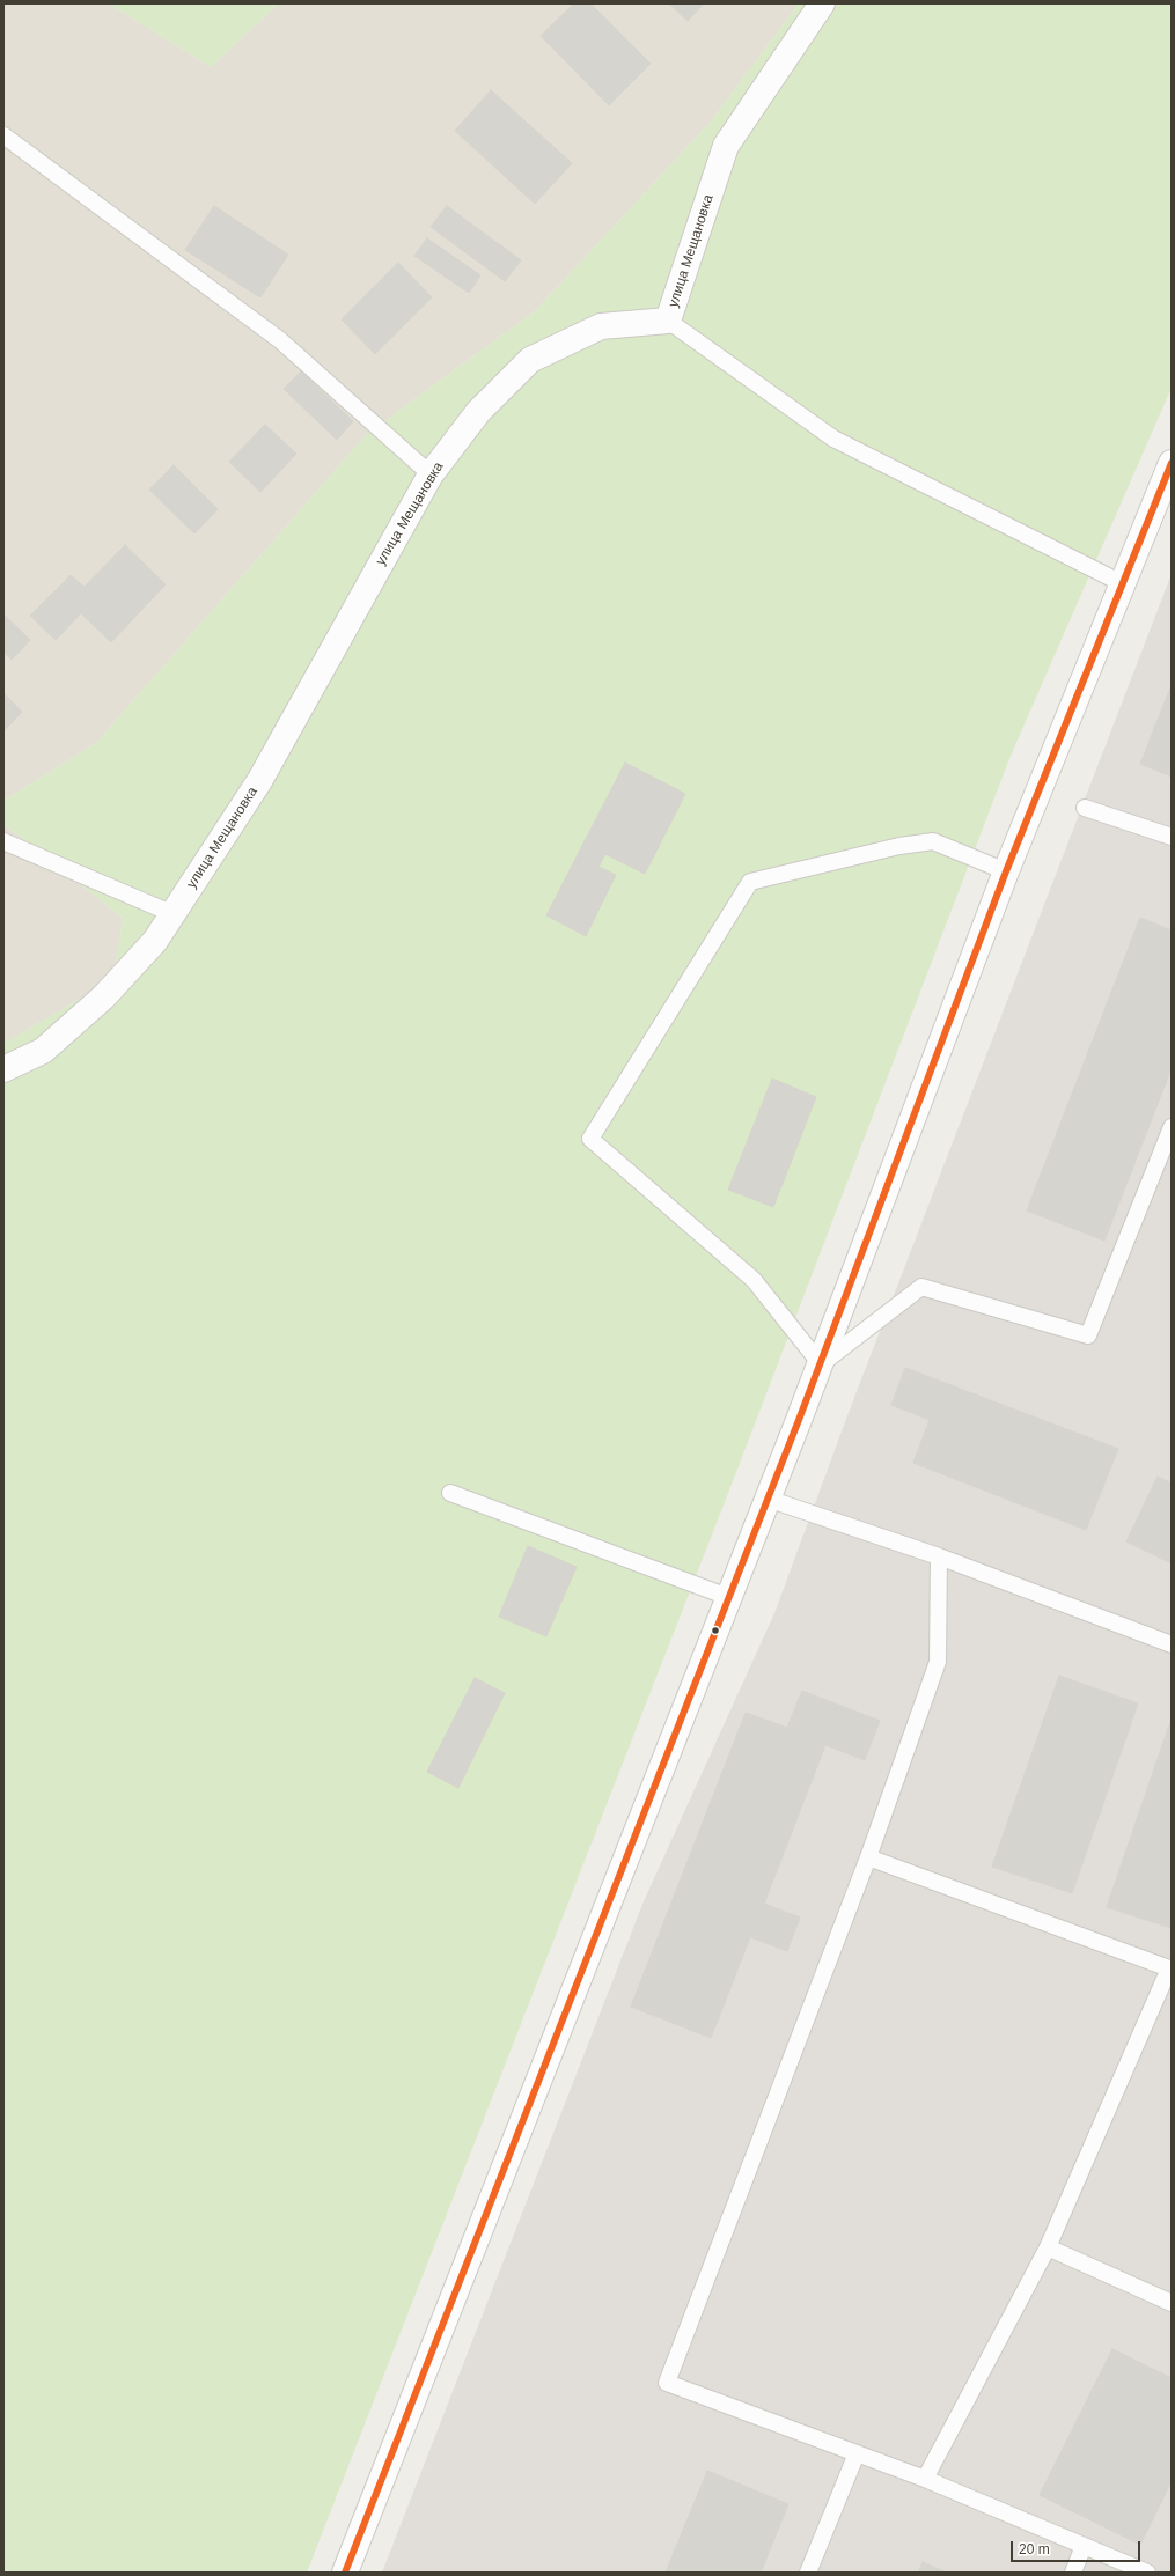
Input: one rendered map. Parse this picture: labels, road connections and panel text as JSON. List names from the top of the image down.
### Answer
{
  "streets": {
    "street": ["улица Мещановка"]
  },
  "scale_bar": "20 m"
}
